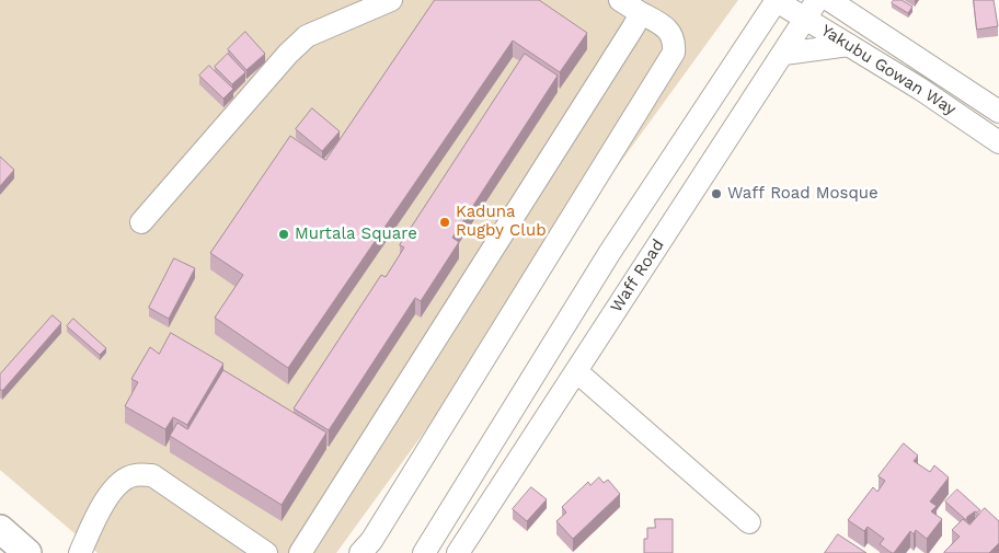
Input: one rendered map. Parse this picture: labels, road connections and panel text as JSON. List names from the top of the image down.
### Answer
{
  "streets": {
    "street": ["Yakubu Gowan Way", "Waff Road"]
  },
  "crossings": [
    ["Yakubu Gowan Way", "Waff Road"]
  ],
  "places": ["Waff Road Mosque", "Kaduna Rugby Club", "Murtala Square"]
}
